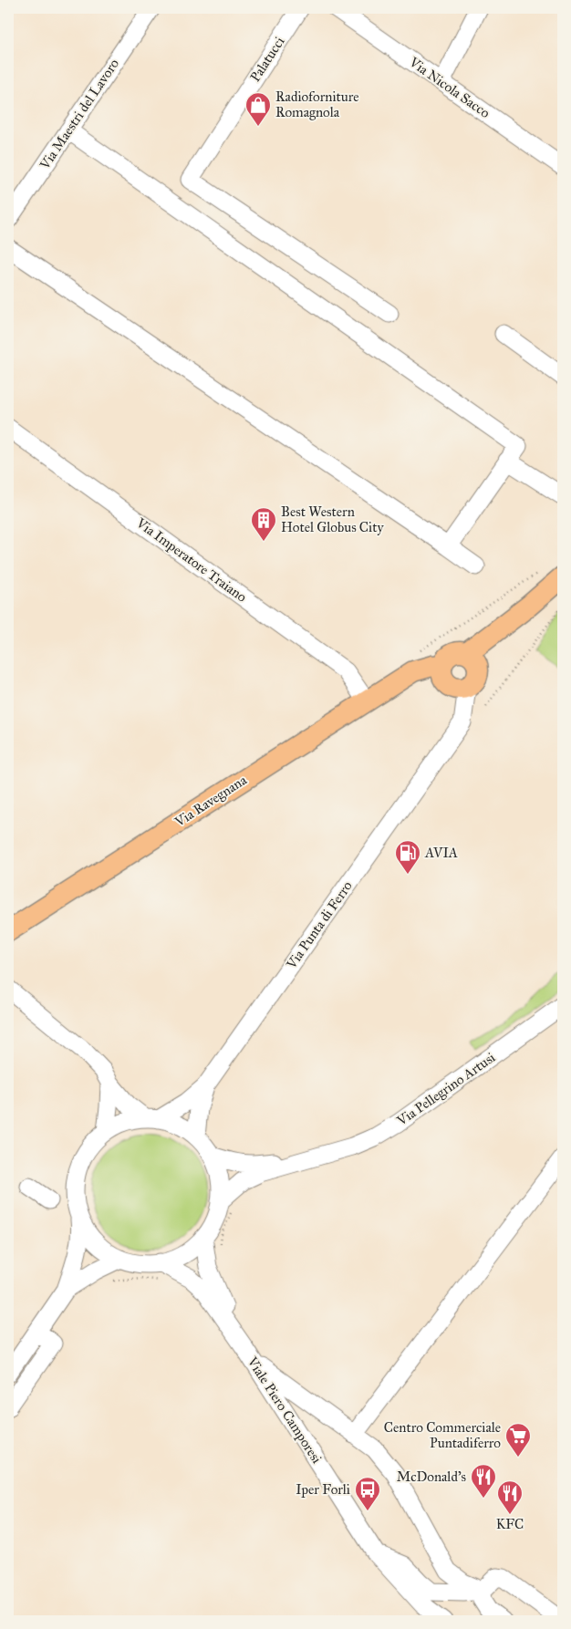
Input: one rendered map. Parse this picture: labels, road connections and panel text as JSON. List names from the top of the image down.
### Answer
{
  "streets": {
    "main road": ["Via Ravegnana"],
    "street": [
      "Palatucci",
      "Via Nicola Sacco",
      "Via Maestri del Lavoro",
      "Via Imperatore Traiano",
      "Via Punta di Ferro",
      "Via Pellegrino Artusi",
      "Viale Piero Camporesi"
    ]
  },
  "crossings": [
    ["Via Imperatore Traiano", "Via Ravegnana"],
    ["Via Ravegnana", "Via Punta di Ferro"],
    ["Via Punta di Ferro", "Viale Piero Camporesi"]
  ],
  "places": {
    "shop": ["Radioforniture Romagnola"],
    "building": ["Best Western Hotel Globus City"],
    "fuel station": ["AVIA"],
    "supermarket": ["Centro Commerciale Puntadiferro"],
    "restaurant": ["McDonald's", "KFC"],
    "bus stop": ["Iper Forli"]
  }
}
